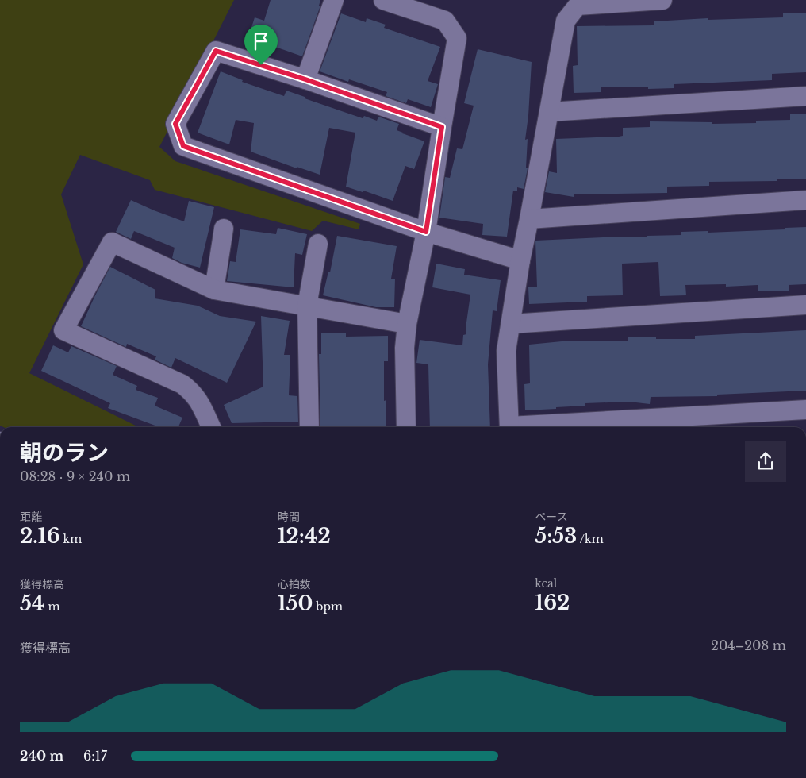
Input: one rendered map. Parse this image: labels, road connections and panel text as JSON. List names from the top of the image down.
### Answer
{
  "page": {
    "heading": ["朝のラン", "08:28 · 9 × 240 m"],
    "stats": [
      ["距離", "2.16 km"],
      ["時間", "12:42"],
      ["ペース", "5:53 /km"],
      ["獲得標高", "54 m"],
      ["心拍数", "150 bpm"],
      ["kcal", "162"]
    ],
    "chart": ["獲得標高", "204–208 m"],
    "list": [
      {
        "name": "240 m",
        "note": "6:17"
      }
    ]
  }
}
